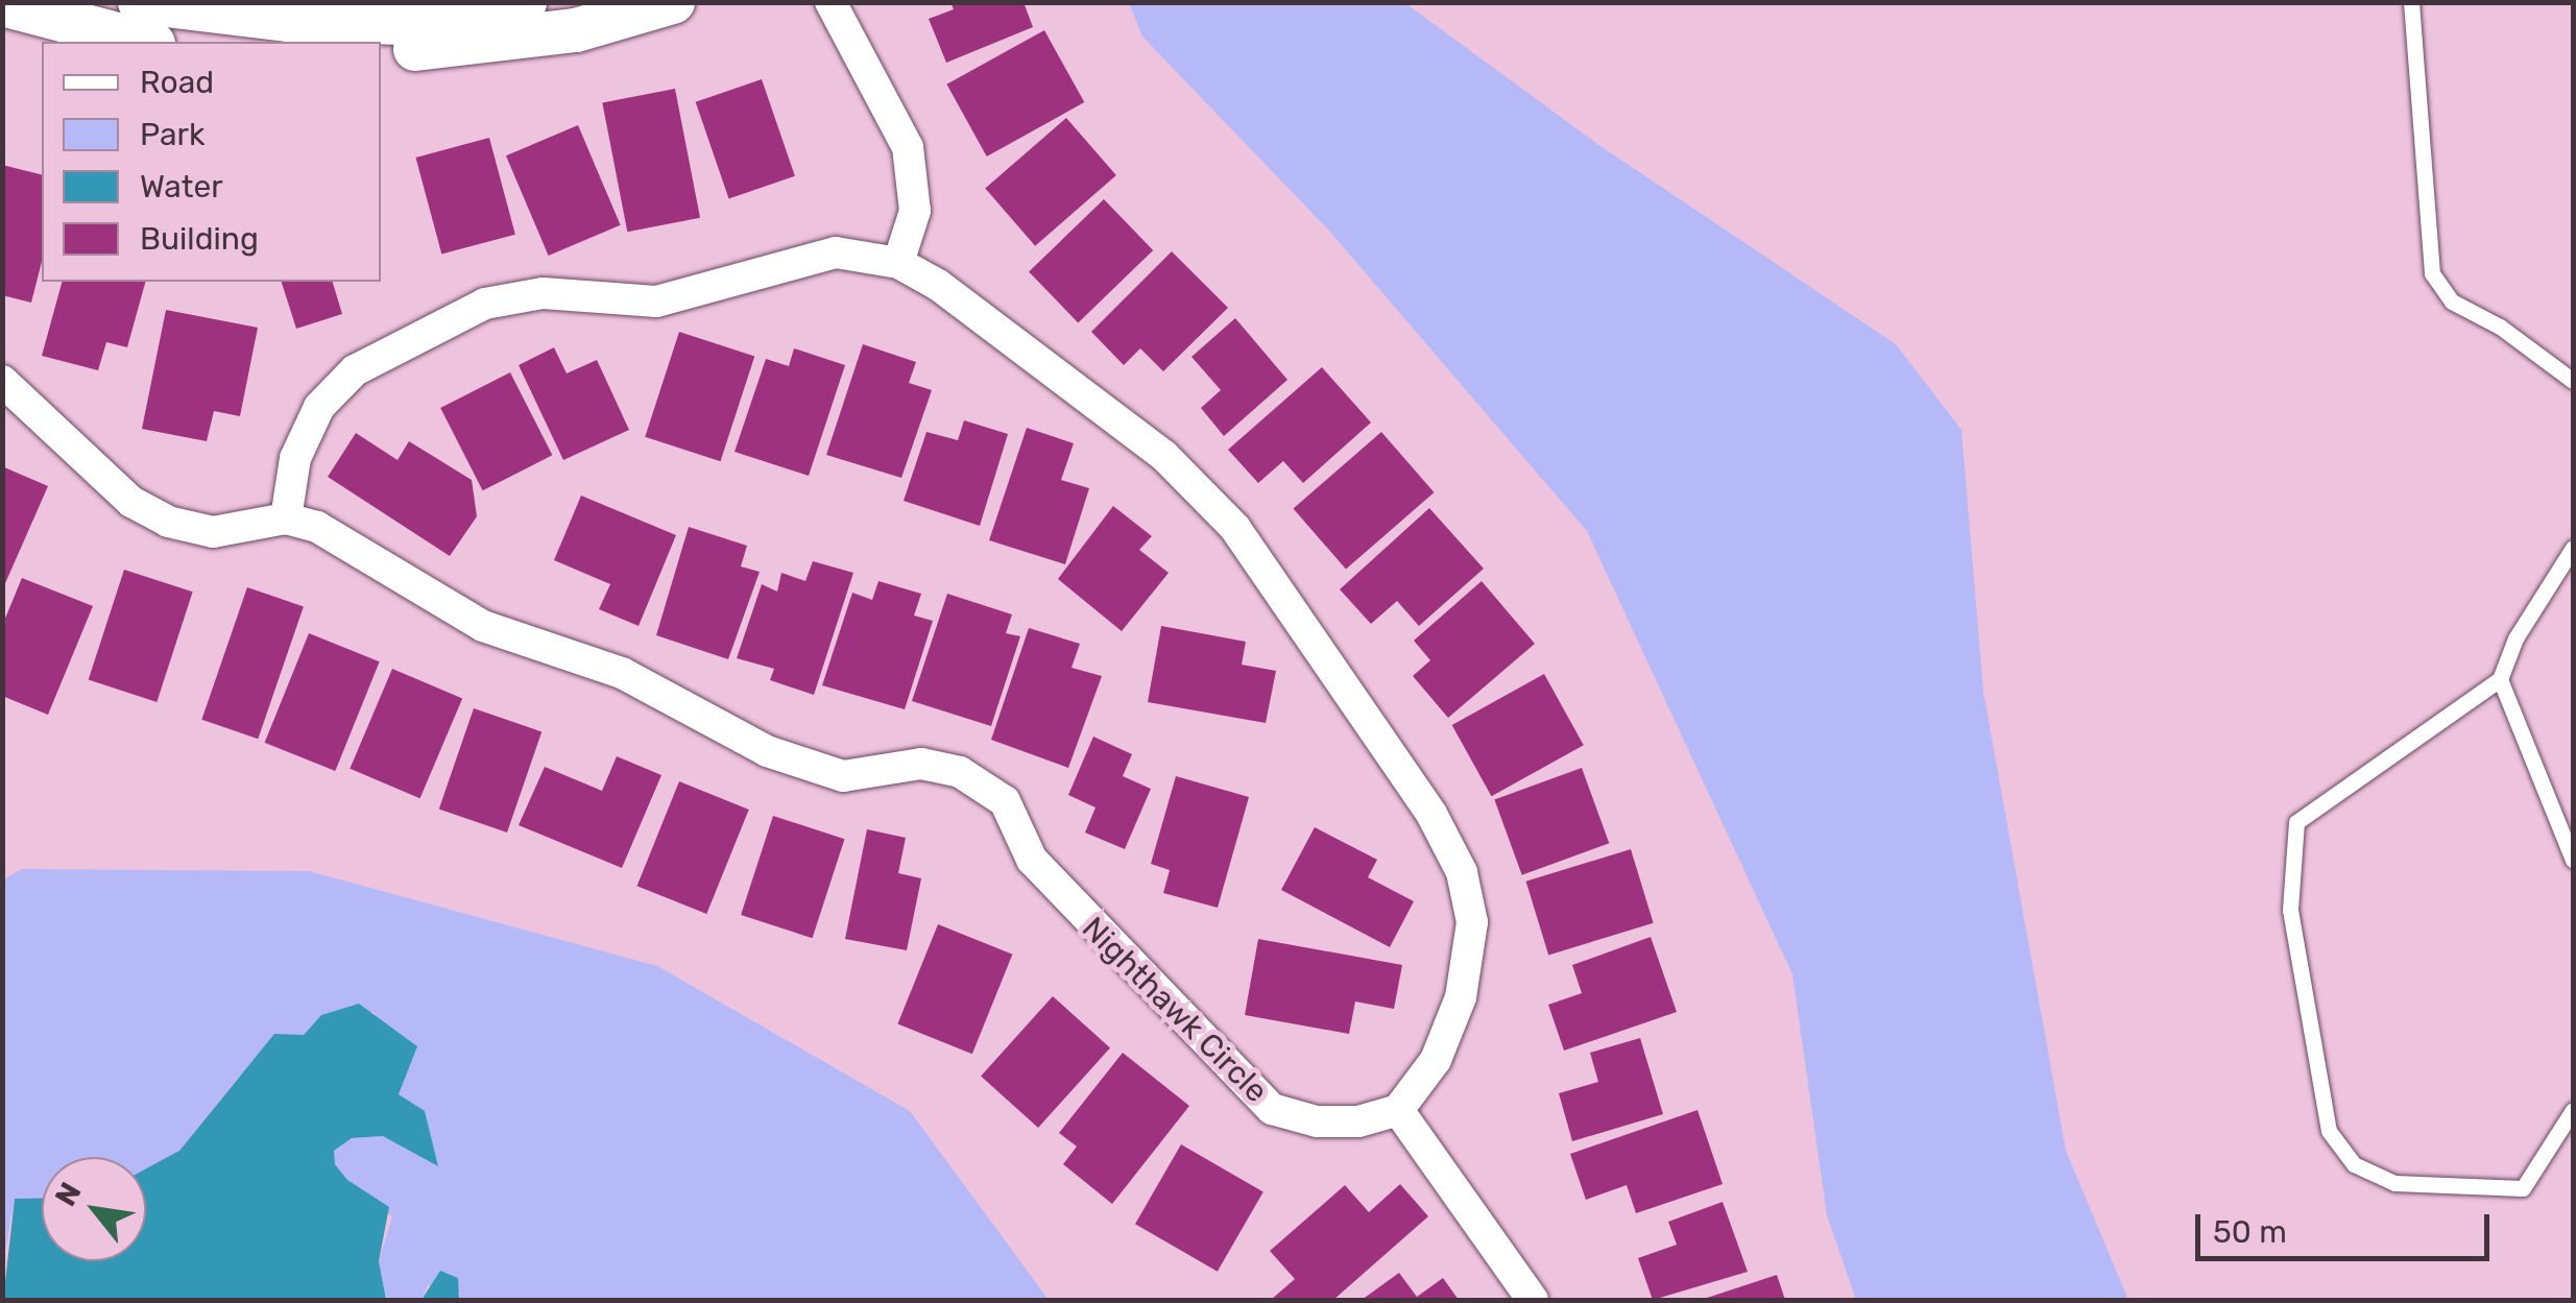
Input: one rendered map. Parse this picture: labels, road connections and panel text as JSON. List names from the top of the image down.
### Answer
{
  "streets": {
    "street": ["Nighthawk Circle"]
  },
  "legend": [
    "Road",
    "Park",
    "Water",
    "Building"
  ],
  "scale_bar": "50 m",
  "north": "top left"
}
